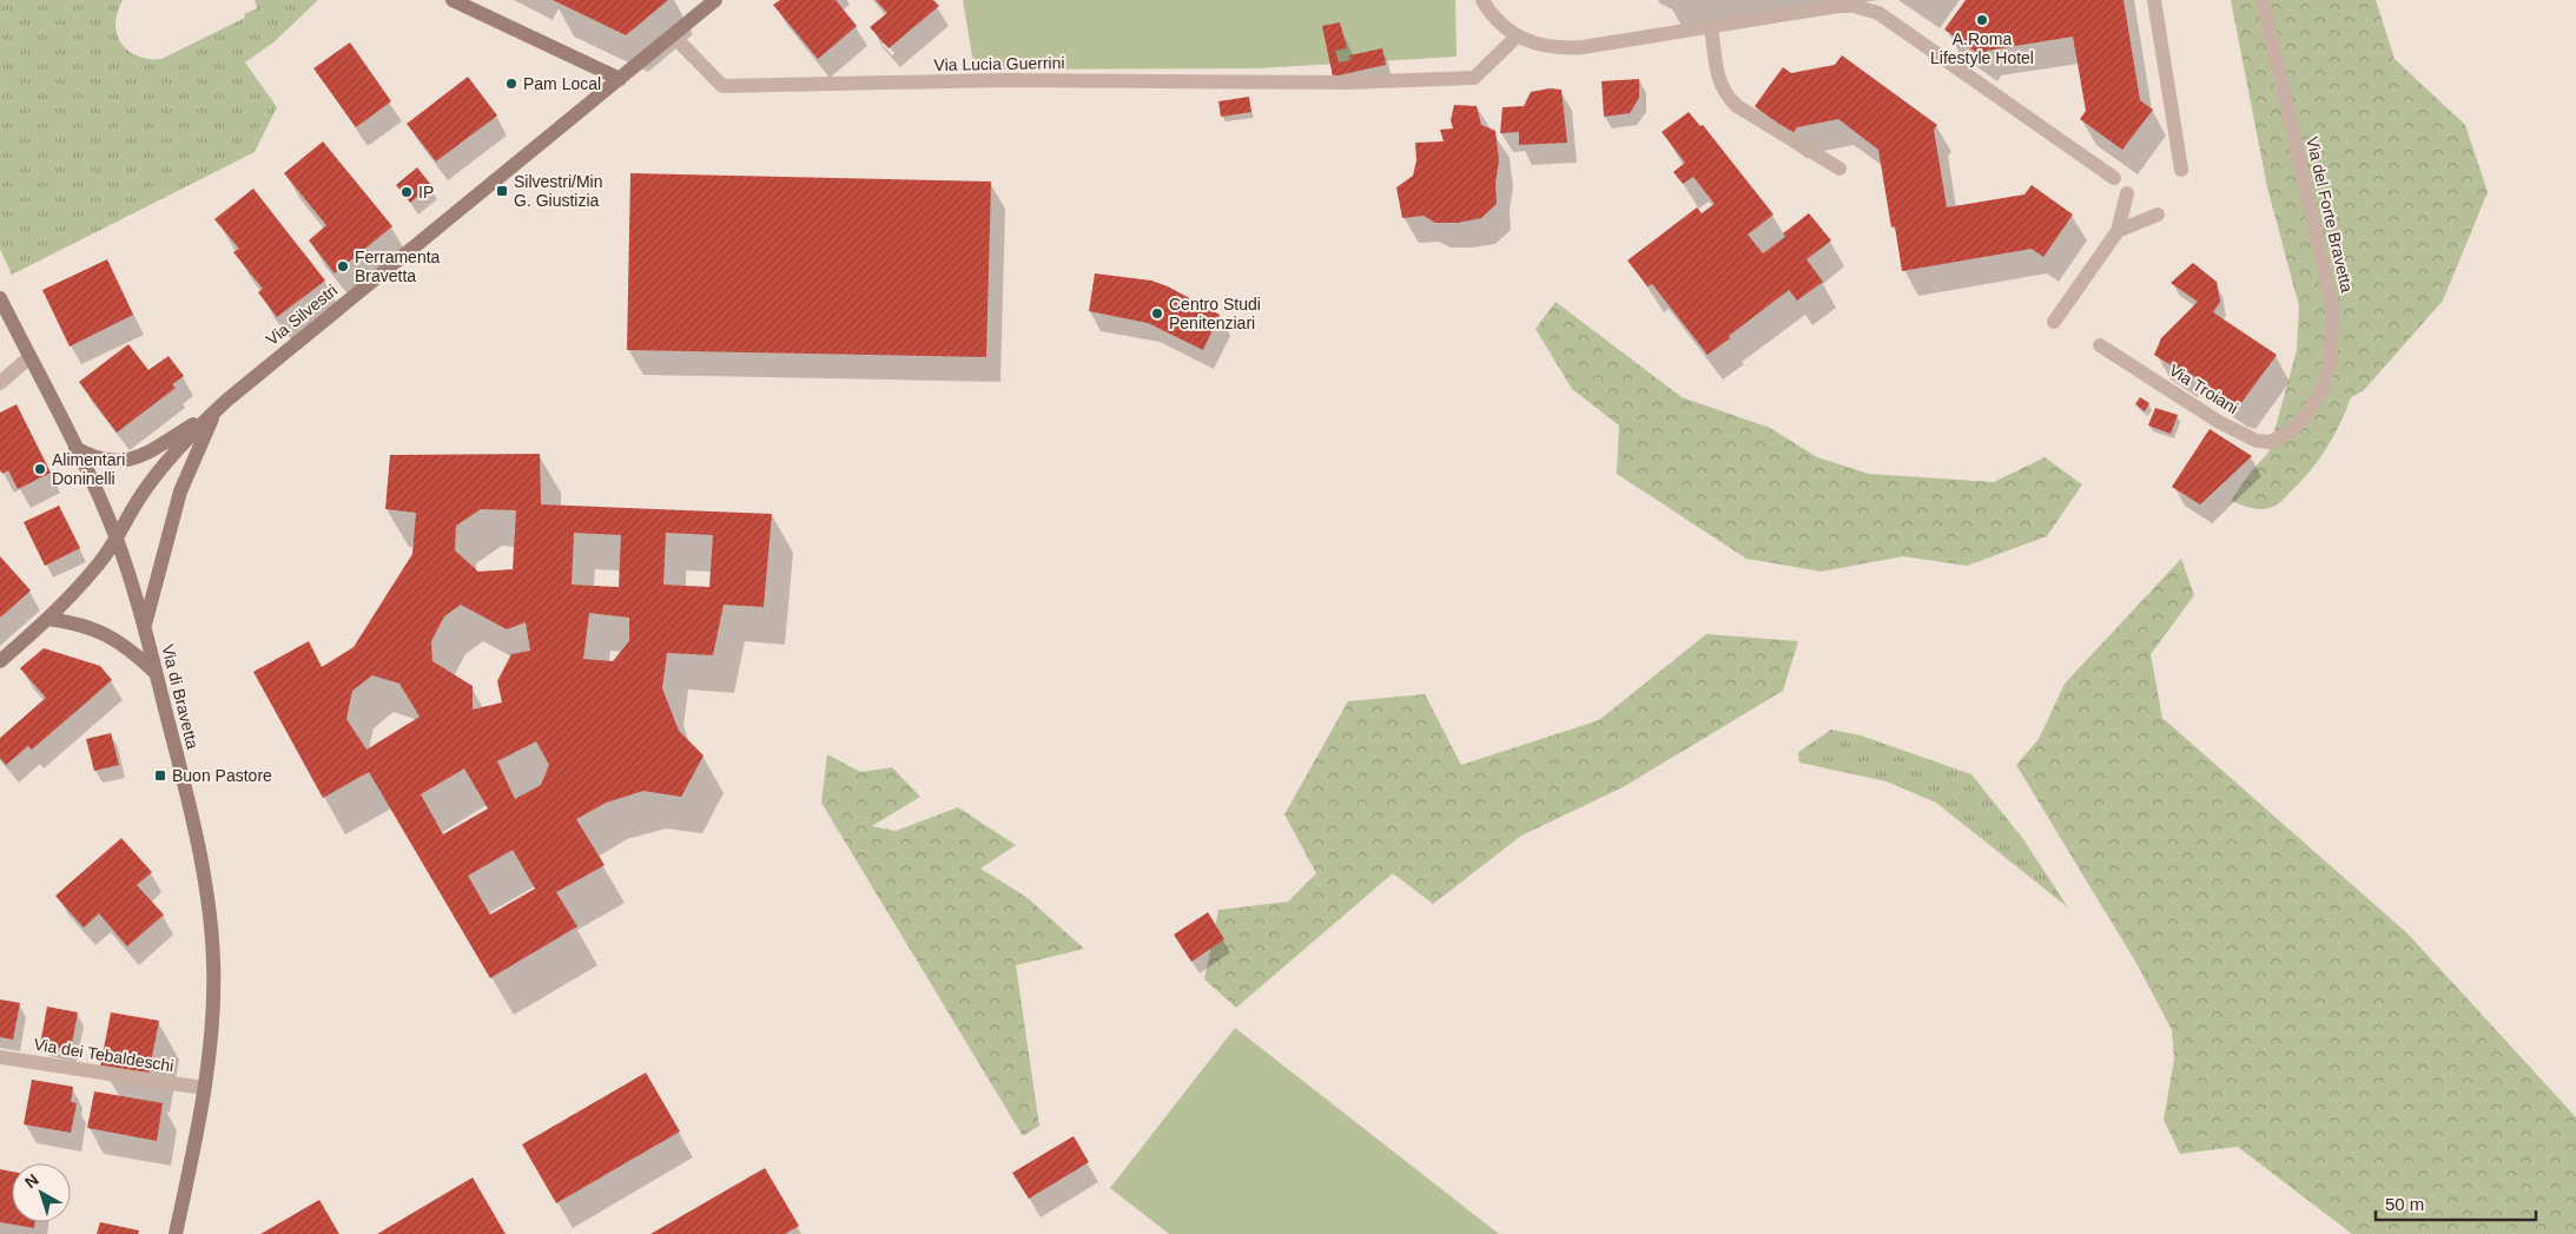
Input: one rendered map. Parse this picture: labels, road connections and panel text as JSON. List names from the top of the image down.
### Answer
{
  "streets": {
    "main road": ["Via Silvestri", "Via di Bravetta"],
    "street": [
      "Via Lucia Guerrini",
      "Via del Forte Bravetta",
      "Via Troiani",
      "Via dei Tebaldeschi"
    ]
  },
  "crossings": [
    ["Via del Forte Bravetta", "Via Troiani"],
    ["Via Silvestri", "Via di Bravetta"],
    ["Via di Bravetta", "Via dei Tebaldeschi"]
  ],
  "places": {
    "other": [
      "A.Roma Lifestyle Hotel",
      "Pam Local",
      "IP",
      "Ferramenta Bravetta",
      "Centro Studi Penitenziari",
      "Alimentari Doninelli"
    ],
    "transit": ["Silvestri/Min G. Giustizia", "Buon Pastore"]
  },
  "scale_bar": "50 m",
  "north": "top left"
}
